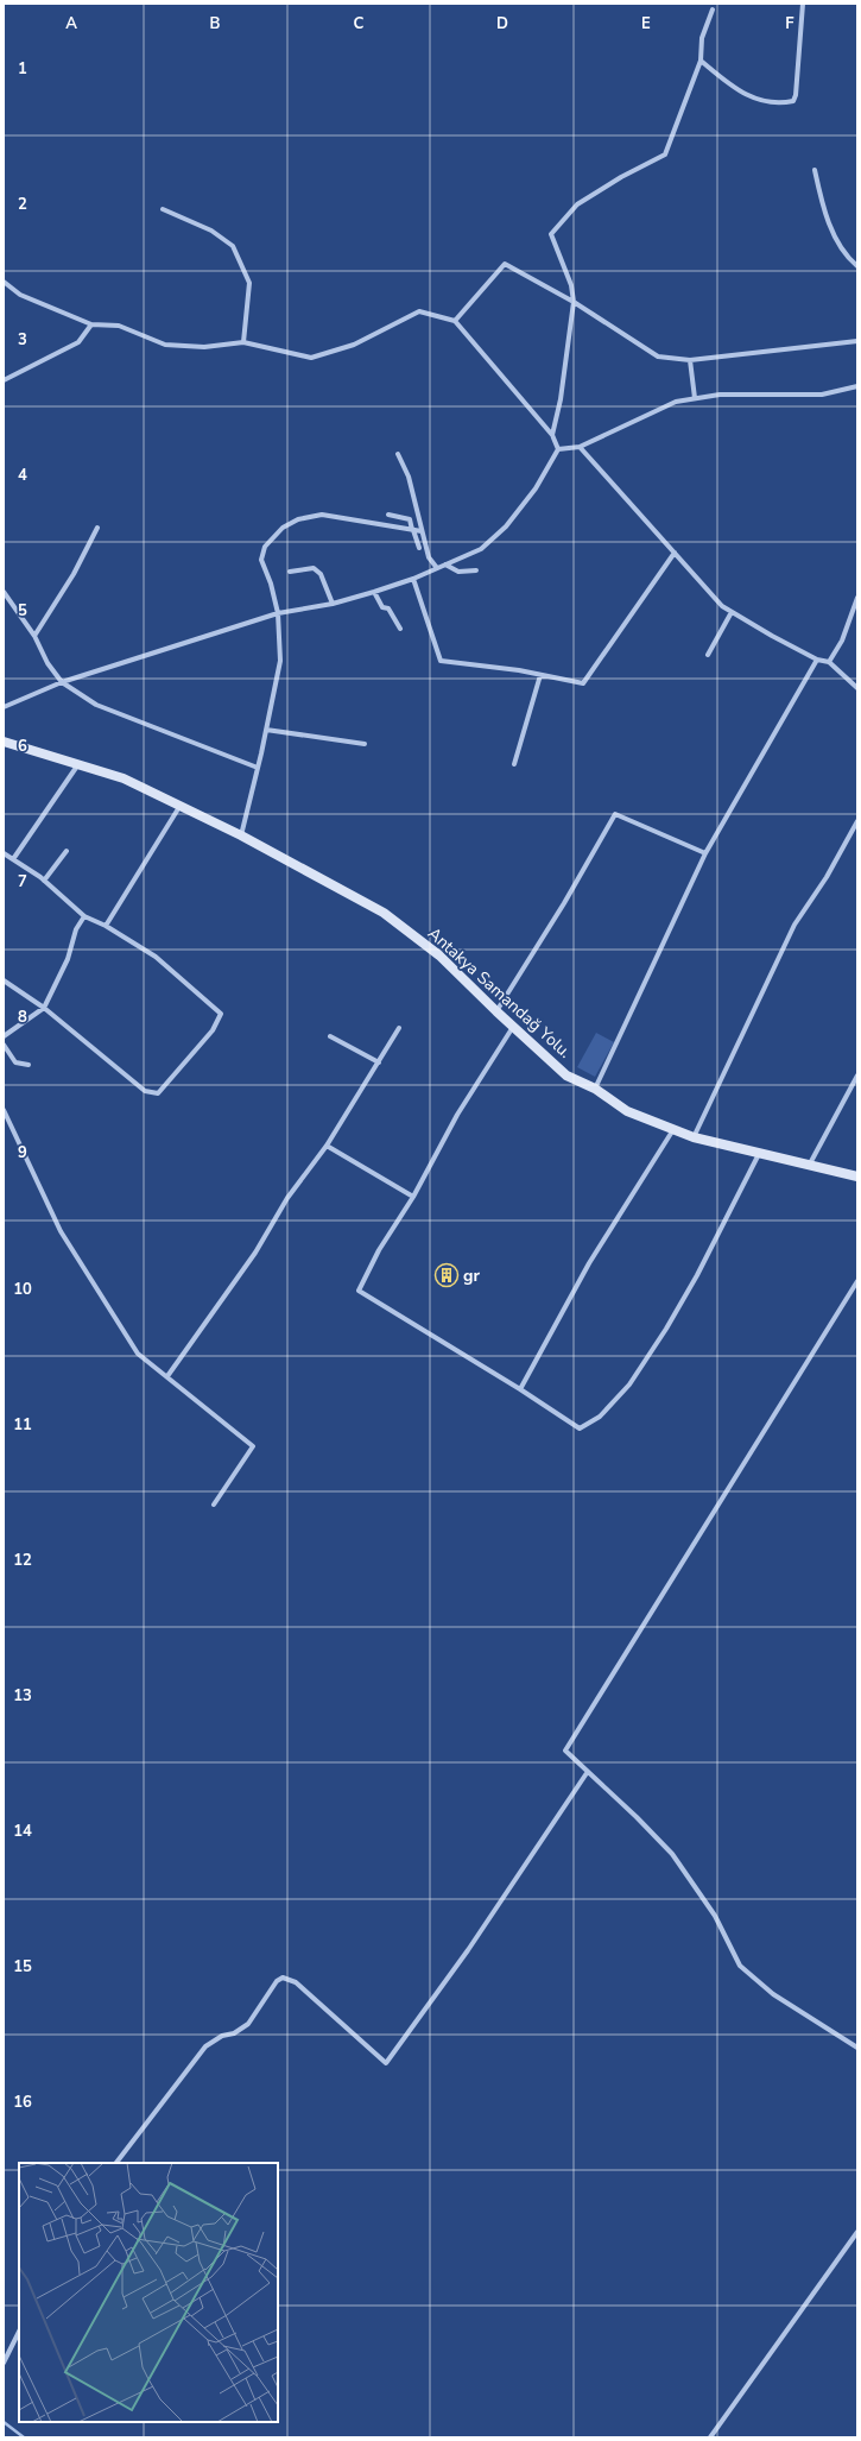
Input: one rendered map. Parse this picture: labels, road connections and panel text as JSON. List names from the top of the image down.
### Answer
{
  "streets": {
    "street": ["Antakya Samandağ Yolu."]
  },
  "places": {
    "building": ["gr"]
  },
  "grid": {
    "columns": [
      "A",
      "B",
      "C",
      "D",
      "E",
      "F"
    ],
    "rows": [
      "1",
      "2",
      "3",
      "4",
      "5",
      "6",
      "7",
      "8",
      "9",
      "10",
      "11",
      "12",
      "13",
      "14",
      "15",
      "16"
    ]
  }
}
